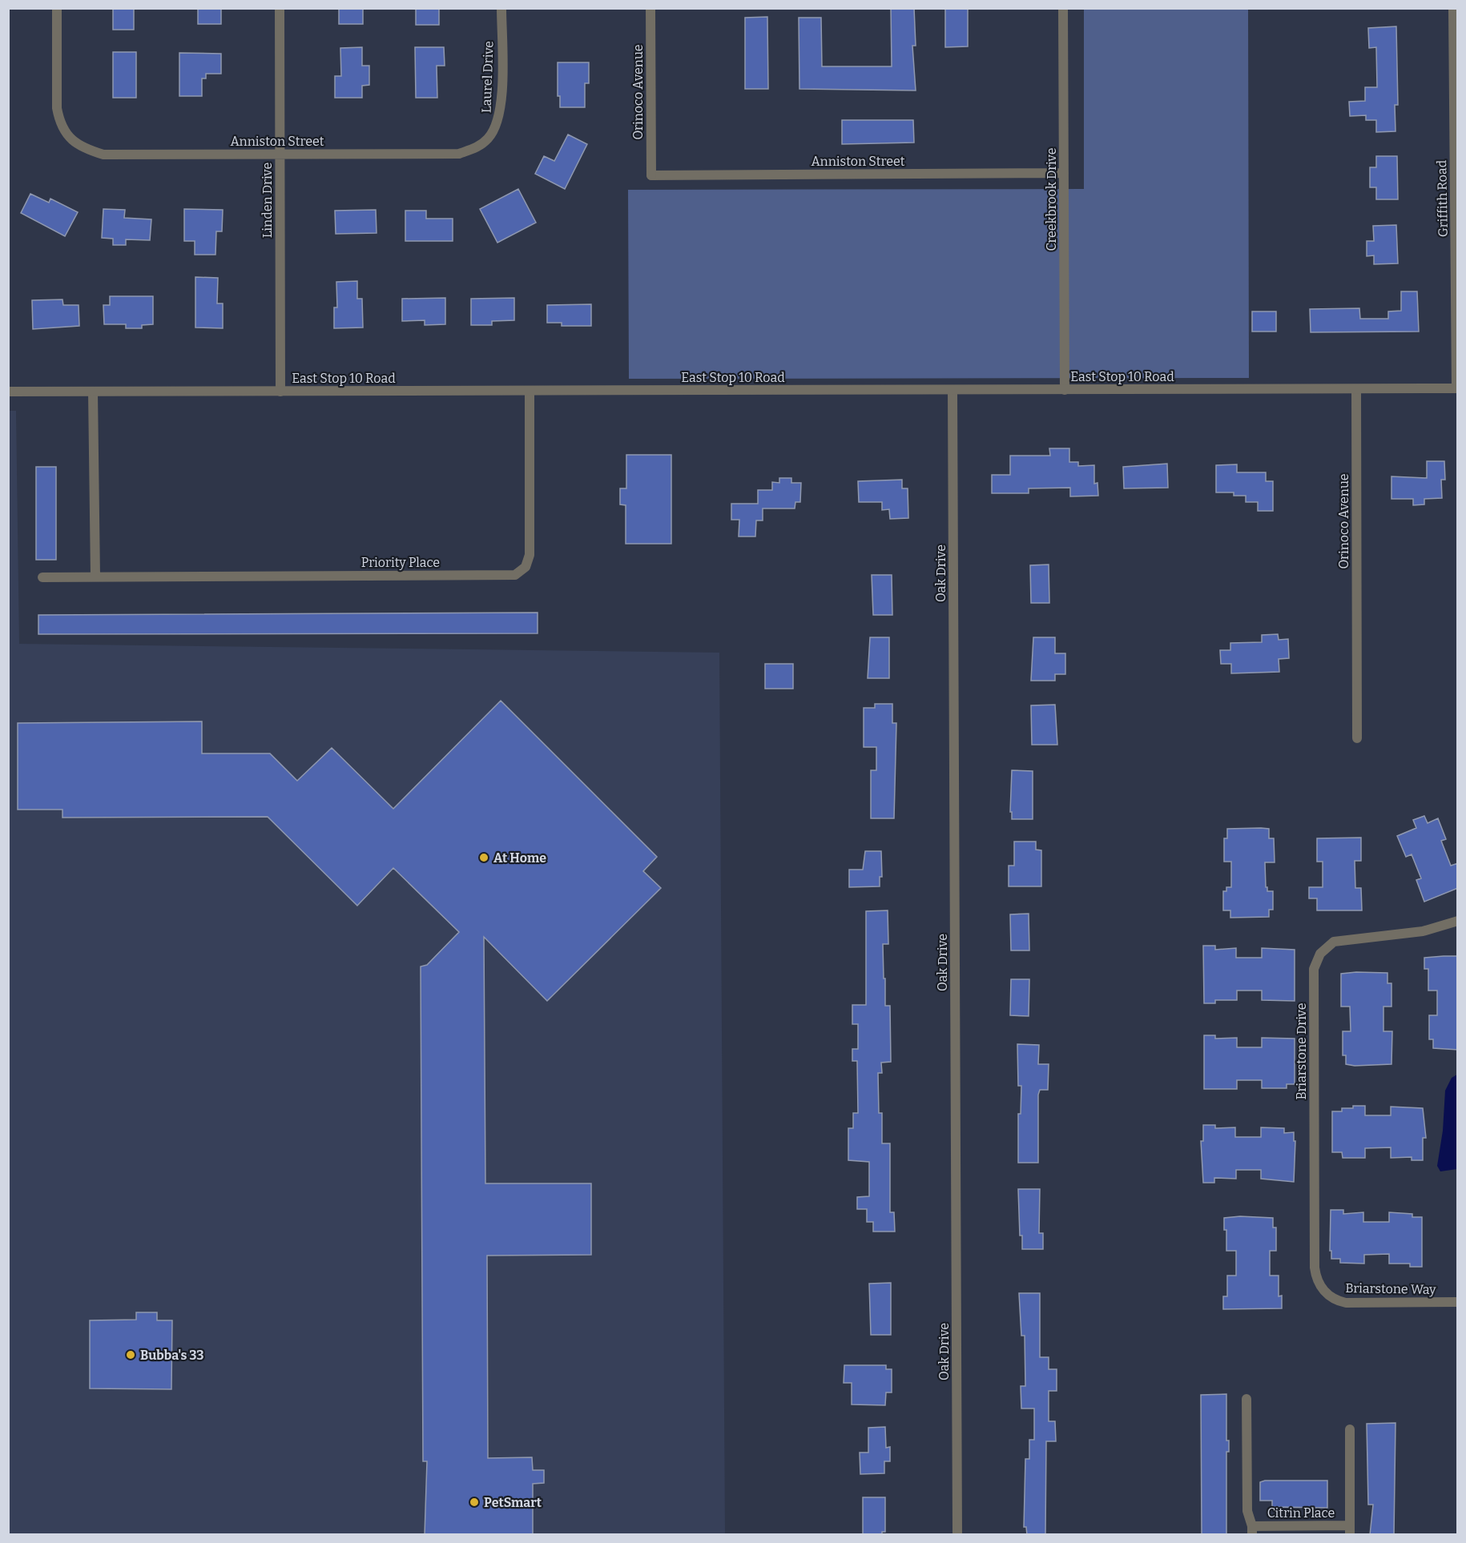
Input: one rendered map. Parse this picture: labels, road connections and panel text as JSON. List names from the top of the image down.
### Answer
{
  "streets": {
    "street": [
      "Laurel Drive",
      "Orinoco Avenue",
      "Anniston Street",
      "Griffith Road",
      "Creekbrook Drive",
      "Linden Drive",
      "East Stop 10 Road",
      "Priority Place",
      "Oak Drive",
      "Briarstone Drive",
      "Briarstone Way",
      "Citrin Place"
    ]
  },
  "crossings": [
    ["Laurel Drive", "Anniston Street"],
    ["Orinoco Avenue", "Anniston Street"],
    ["Orinoco Avenue", "East Stop 10 Road"],
    ["Anniston Street", "Creekbrook Drive"],
    ["Anniston Street", "Linden Drive"],
    ["Griffith Road", "East Stop 10 Road"],
    ["Creekbrook Drive", "East Stop 10 Road"],
    ["Linden Drive", "East Stop 10 Road"],
    ["East Stop 10 Road", "Priority Place"],
    ["East Stop 10 Road", "Oak Drive"],
    ["Briarstone Drive", "Briarstone Way"]
  ],
  "places": ["At Home", "Bubba's 33", "PetSmart"]
}
